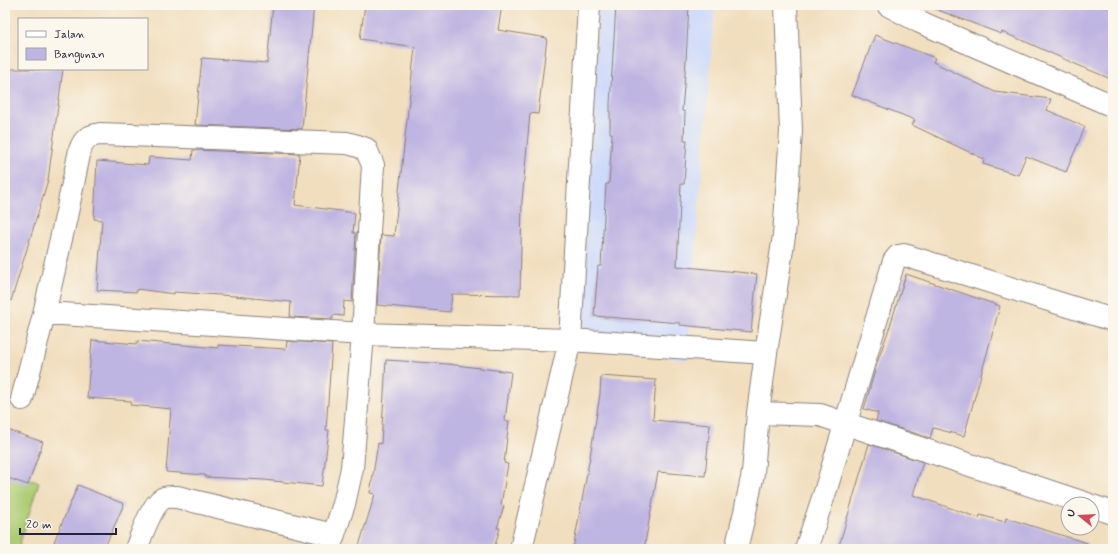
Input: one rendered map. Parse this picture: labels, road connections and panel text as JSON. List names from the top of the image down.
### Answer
{
  "legend": ["Jalan", "Bangunan"],
  "scale_bar": "20 m",
  "north": "left"
}
